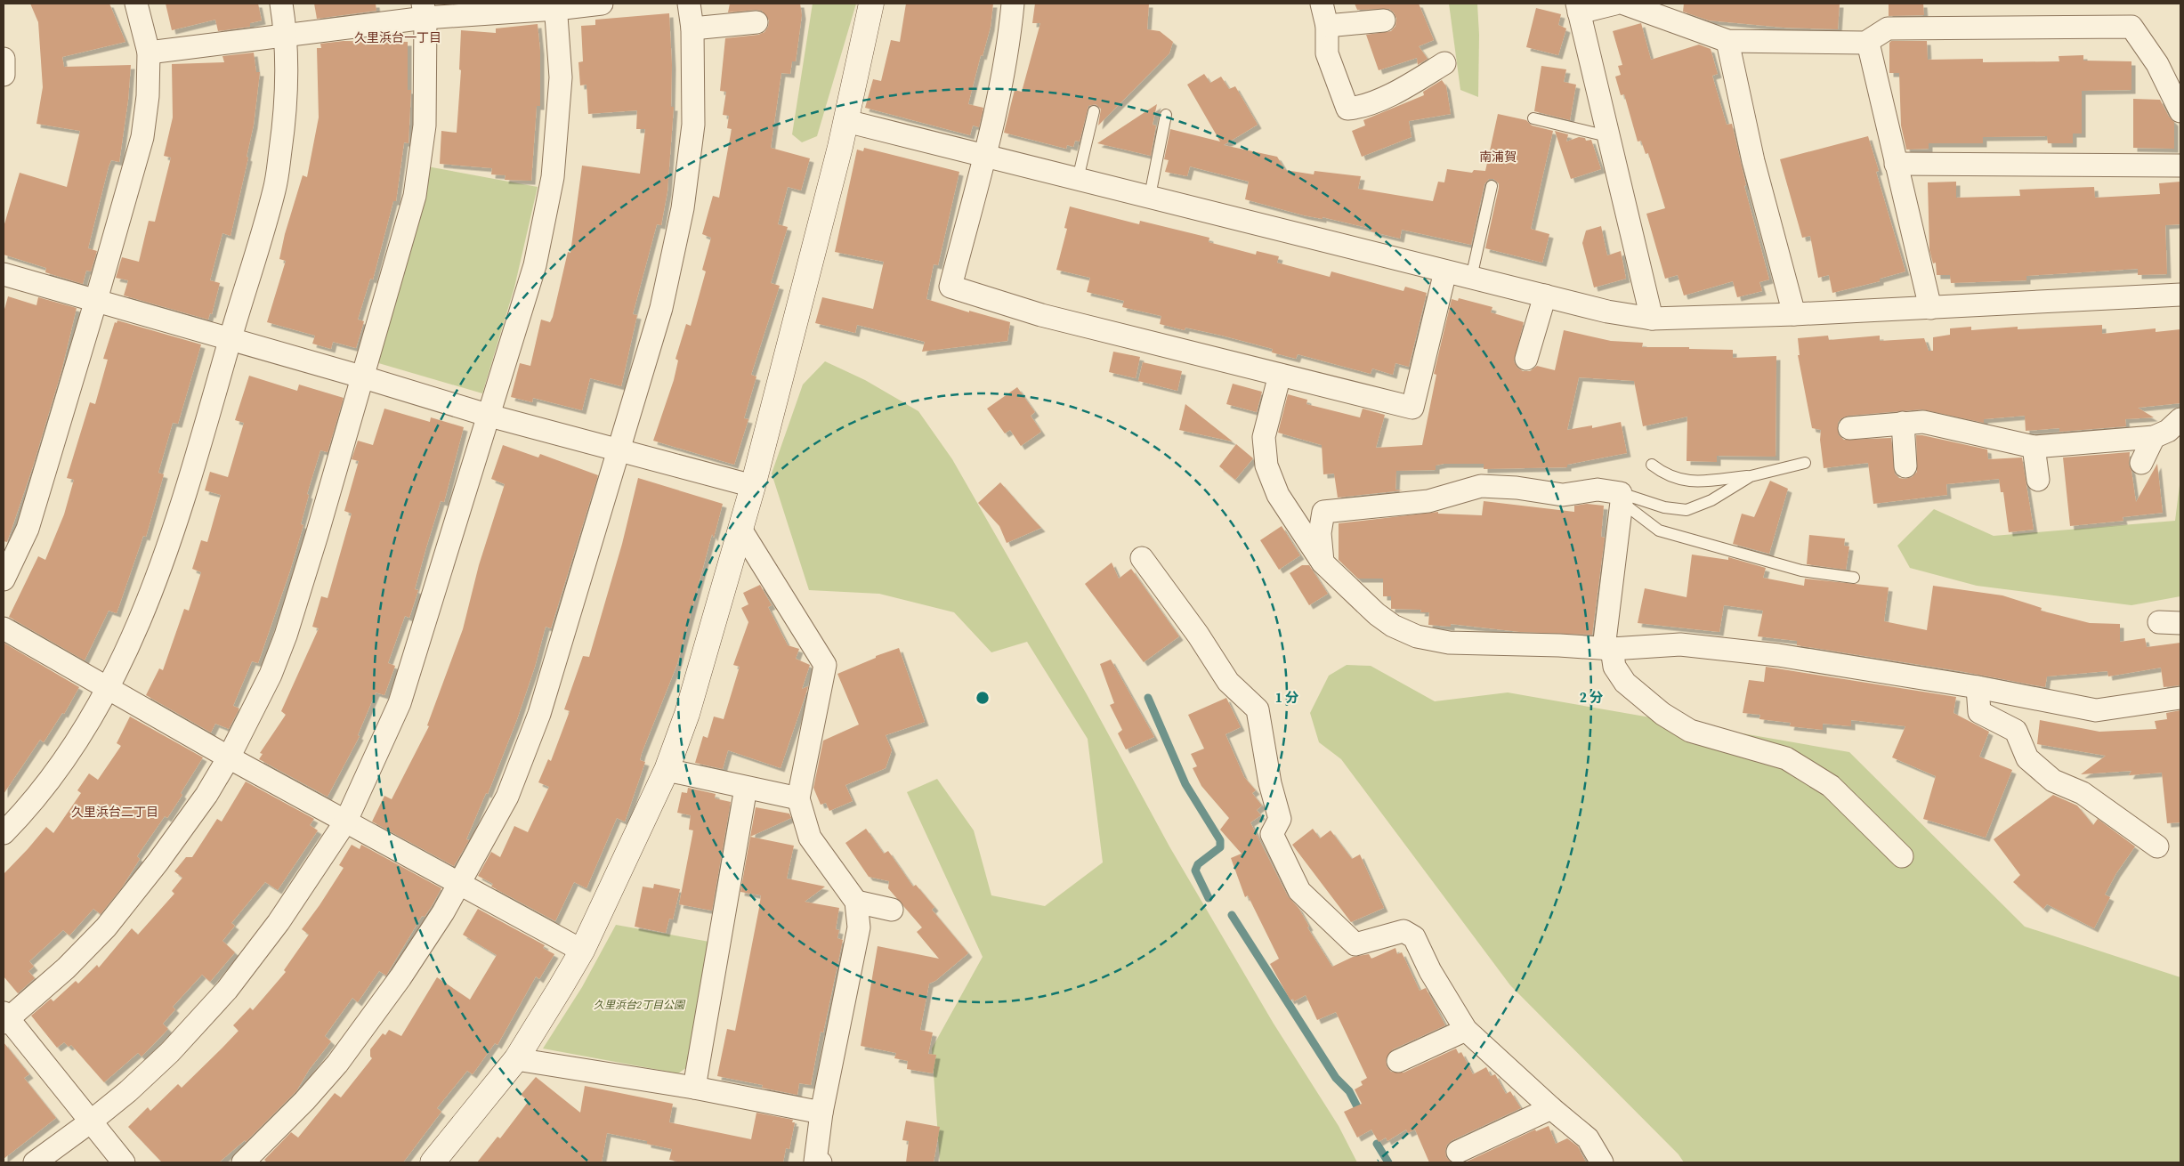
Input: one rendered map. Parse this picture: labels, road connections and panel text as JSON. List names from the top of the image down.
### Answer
{
  "districts": ["久里浜台一丁目", "南浦賀", "久里浜台二丁目"],
  "parks": ["久里浜台2丁目公園"],
  "rings": ["1 分", "2 分"]
}
